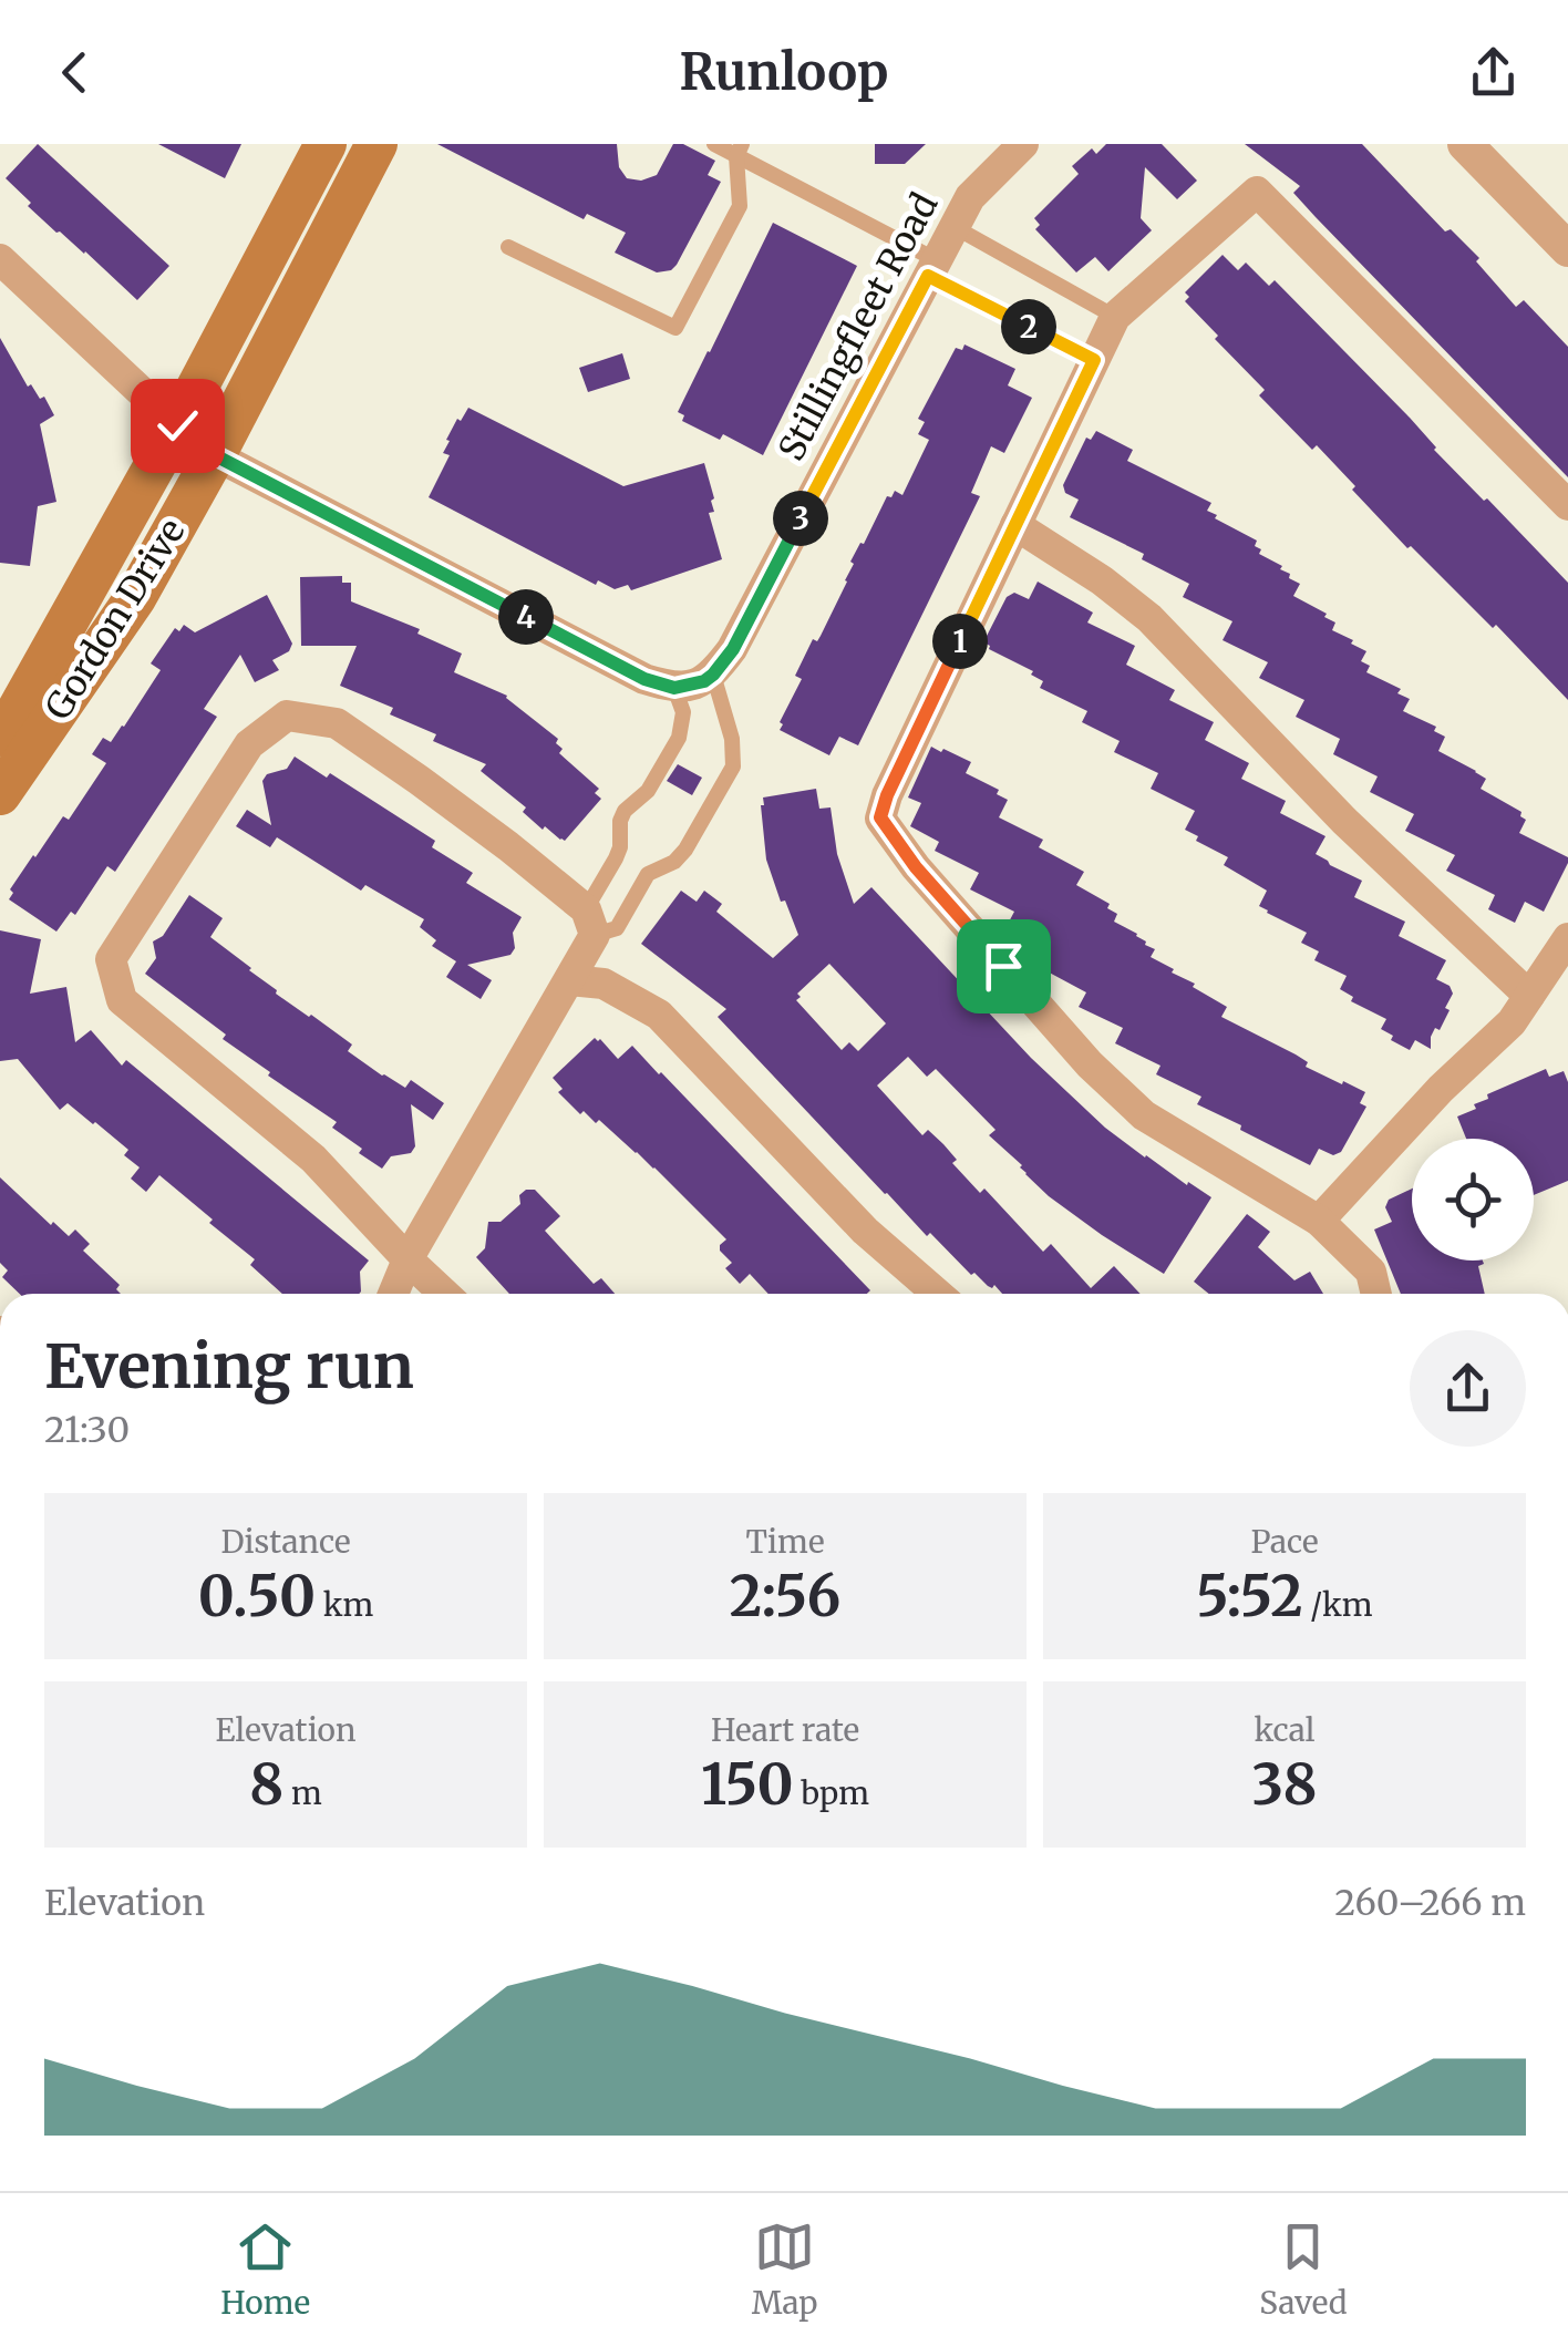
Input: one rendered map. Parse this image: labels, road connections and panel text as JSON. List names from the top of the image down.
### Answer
{
  "streets": {
    "main road": ["Gordon Drive"],
    "street": ["Stillingfleet Road"]
  },
  "page": {
    "header": "Runloop",
    "pins": [
      "2",
      "3",
      "4",
      "1"
    ],
    "heading": ["Evening run", "21:30"],
    "stats": [
      ["Distance", "0.50 km"],
      ["Time", "2:56"],
      ["Pace", "5:52 /km"],
      ["Elevation", "8 m"],
      ["Heart rate", "150 bpm"],
      ["kcal", "38"]
    ],
    "chart": ["Elevation", "260–266 m"],
    "tabs": ["Home", "Map", "Saved"]
  }
}
